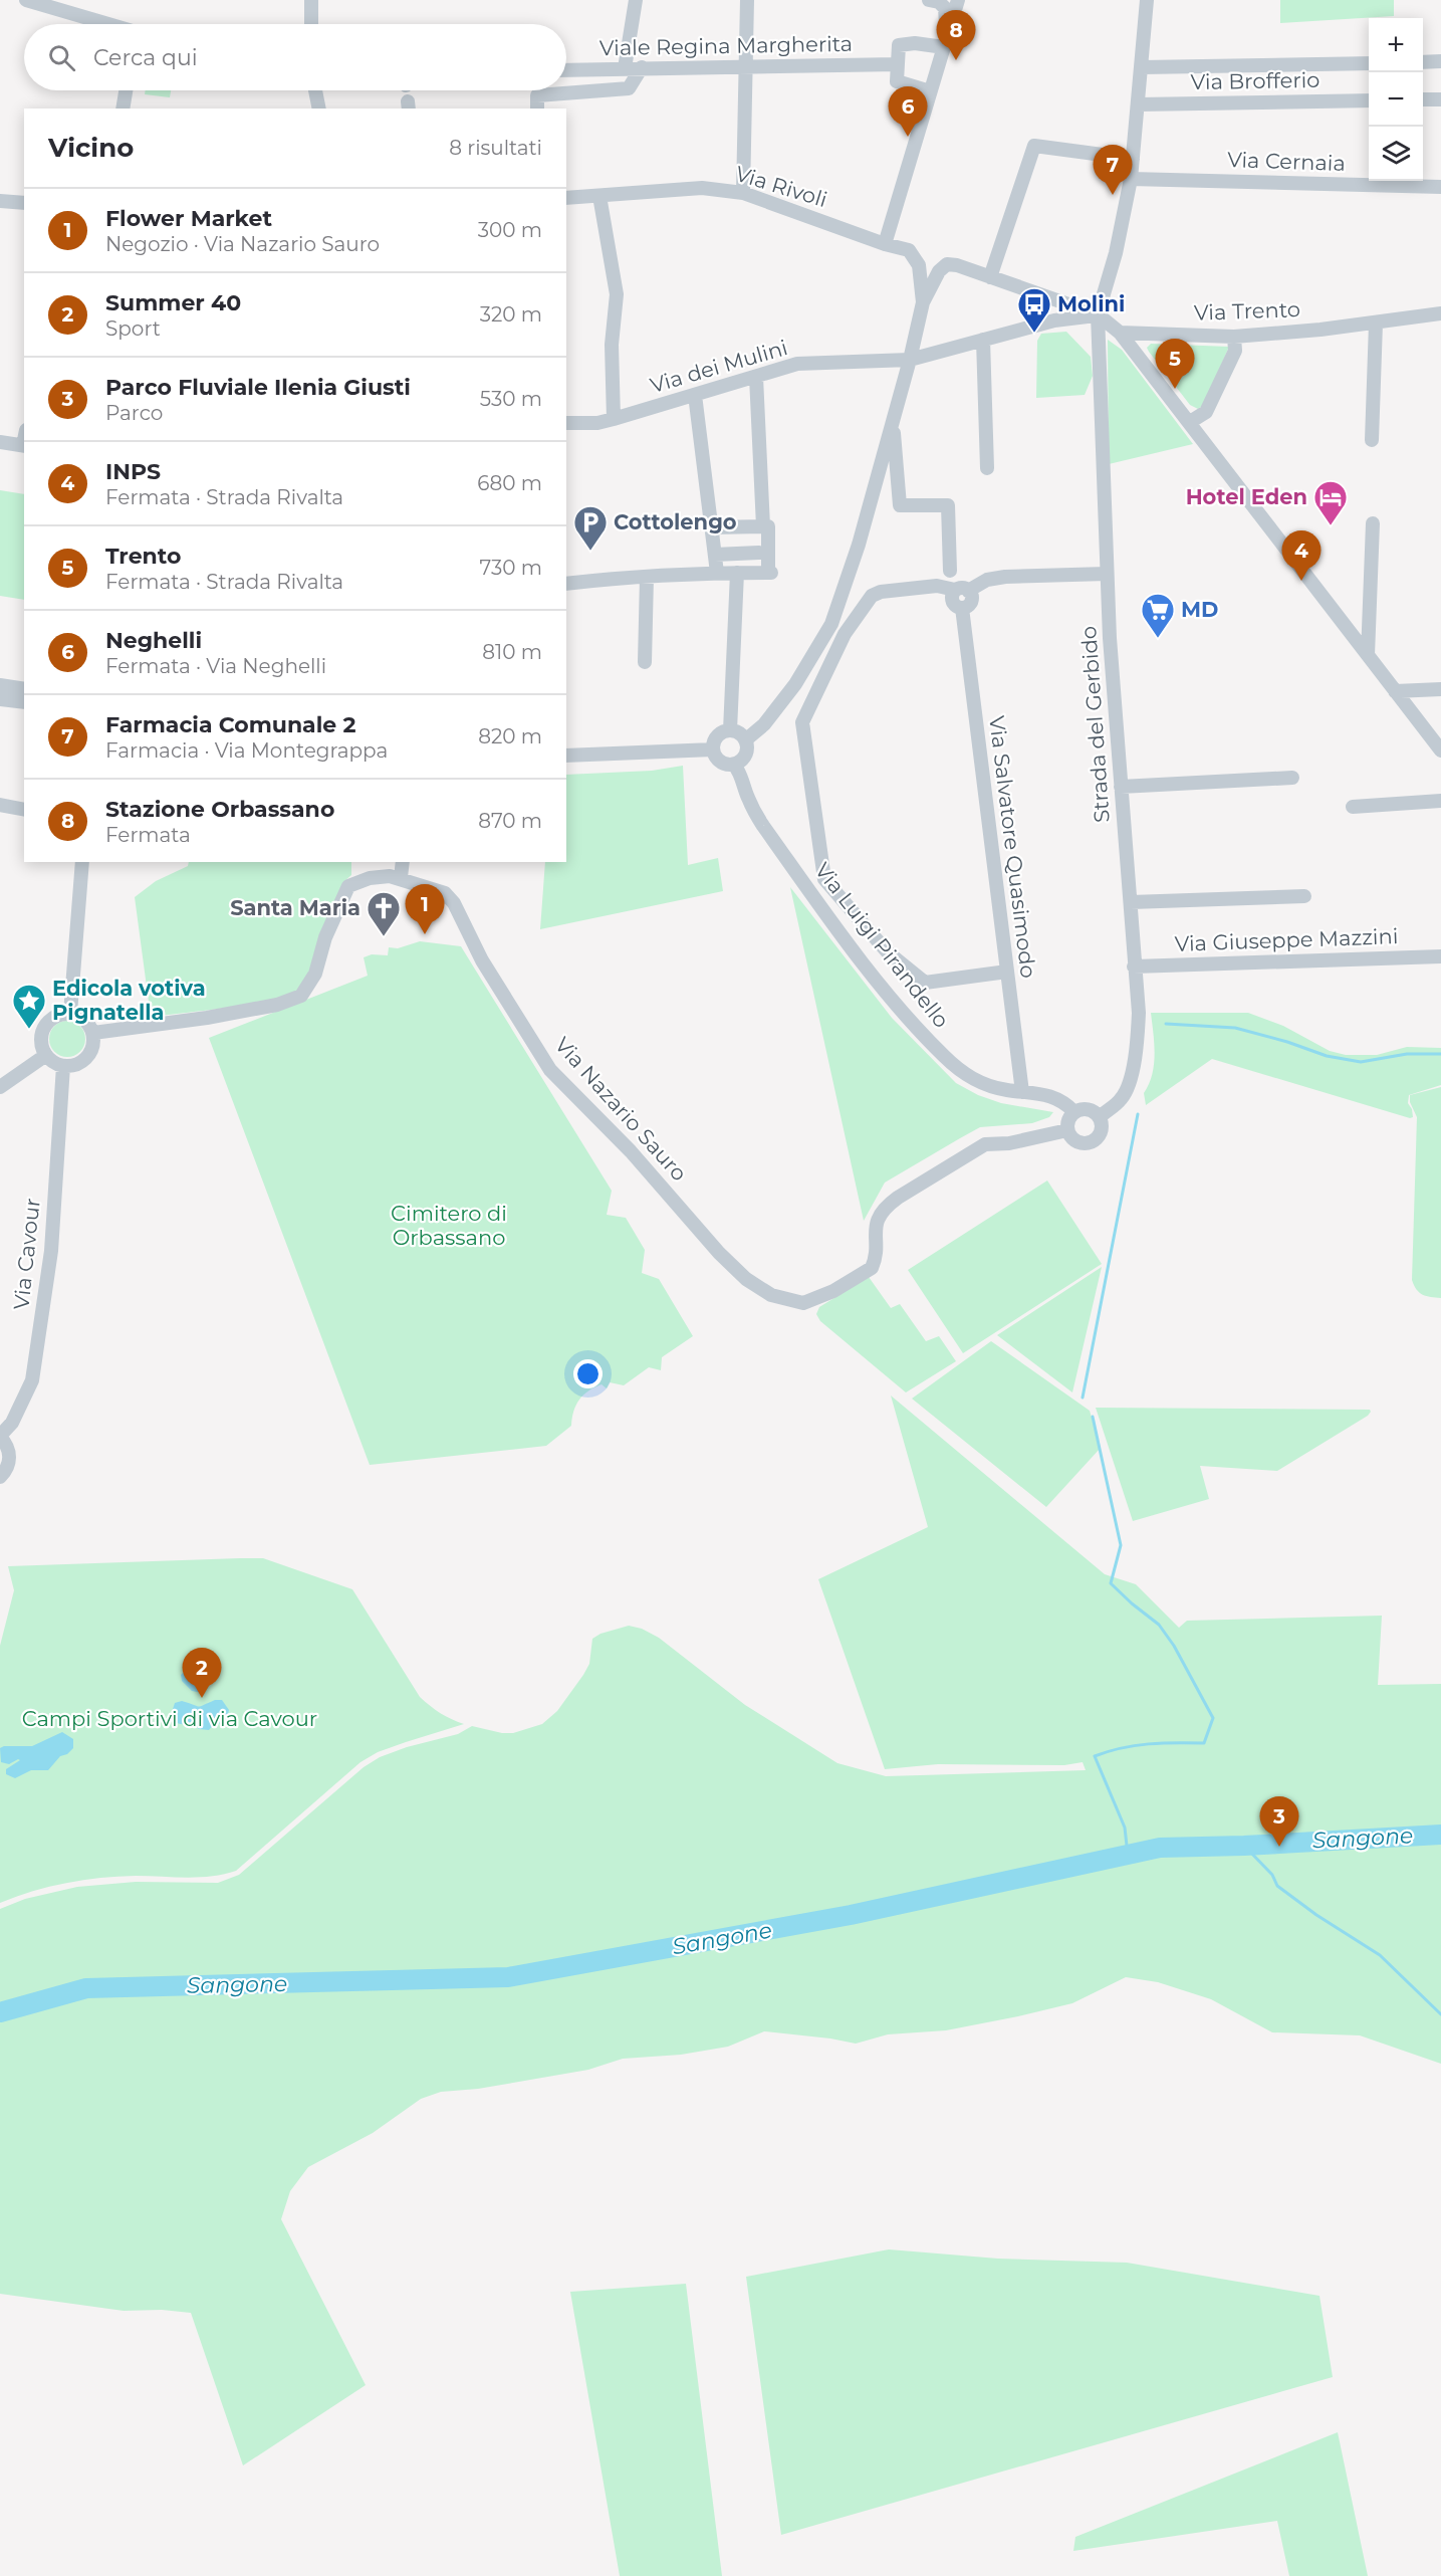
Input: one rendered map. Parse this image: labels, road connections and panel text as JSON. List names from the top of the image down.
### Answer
{
  "streets": {
    "street": [
      "Viale Regina Margherita",
      "Via Brofferio",
      "Via Cernaia",
      "Via Rivoli",
      "Via Trento",
      "Via dei Mulini",
      "Strada del Gerbido",
      "Via Salvatore Quasimodo",
      "Via Giuseppe Mazzini",
      "Via Luigi Pirandello",
      "Via Nazario Sauro",
      "Via Cavour"
    ]
  },
  "crossings": [
    ["Via Brofferio", "Strada del Gerbido"],
    ["Via Cernaia", "Strada del Gerbido"],
    ["Via dei Mulini", "Strada del Gerbido"],
    ["Strada del Gerbido", "Via Giuseppe Mazzini"],
    ["Strada del Gerbido", "Via Luigi Pirandello"],
    ["Strada del Gerbido", "Via Nazario Sauro"],
    ["Via Salvatore Quasimodo", "Via Luigi Pirandello"],
    ["Via Luigi Pirandello", "Via Nazario Sauro"]
  ],
  "water": ["Sangone"],
  "parks": ["Cimitero di Orbassano", "Campi Sportivi di via Cavour"],
  "places": {
    "bus stop": ["Molini"],
    "hotel": ["Hotel Eden"],
    "parking": ["Cottolengo"],
    "supermarket": ["MD"],
    "church": ["Santa Maria"],
    "place": ["Edicola votiva Pignatella"]
  },
  "page": {
    "pins": [
      "8",
      "6",
      "7",
      "5",
      "4",
      "1",
      "2",
      "3"
    ],
    "map_buttons": ["+", "−"],
    "search": "Cerca qui",
    "heading": ["Vicino", "8 risultati"],
    "list": [
      {
        "mark": "1",
        "name": "Flower Market",
        "note": "Negozio · Via Nazario Sauro",
        "value": "300 m"
      },
      {
        "mark": "2",
        "name": "Summer 40",
        "note": "Sport",
        "value": "320 m"
      },
      {
        "mark": "3",
        "name": "Parco Fluviale Ilenia Giusti",
        "note": "Parco",
        "value": "530 m"
      },
      {
        "mark": "4",
        "name": "INPS",
        "note": "Fermata · Strada Rivalta",
        "value": "680 m"
      },
      {
        "mark": "5",
        "name": "Trento",
        "note": "Fermata · Strada Rivalta",
        "value": "730 m"
      },
      {
        "mark": "6",
        "name": "Neghelli",
        "note": "Fermata · Via Neghelli",
        "value": "810 m"
      },
      {
        "mark": "7",
        "name": "Farmacia Comunale 2",
        "note": "Farmacia · Via Montegrappa",
        "value": "820 m"
      },
      {
        "mark": "8",
        "name": "Stazione Orbassano",
        "note": "Fermata",
        "value": "870 m"
      }
    ]
  }
}
